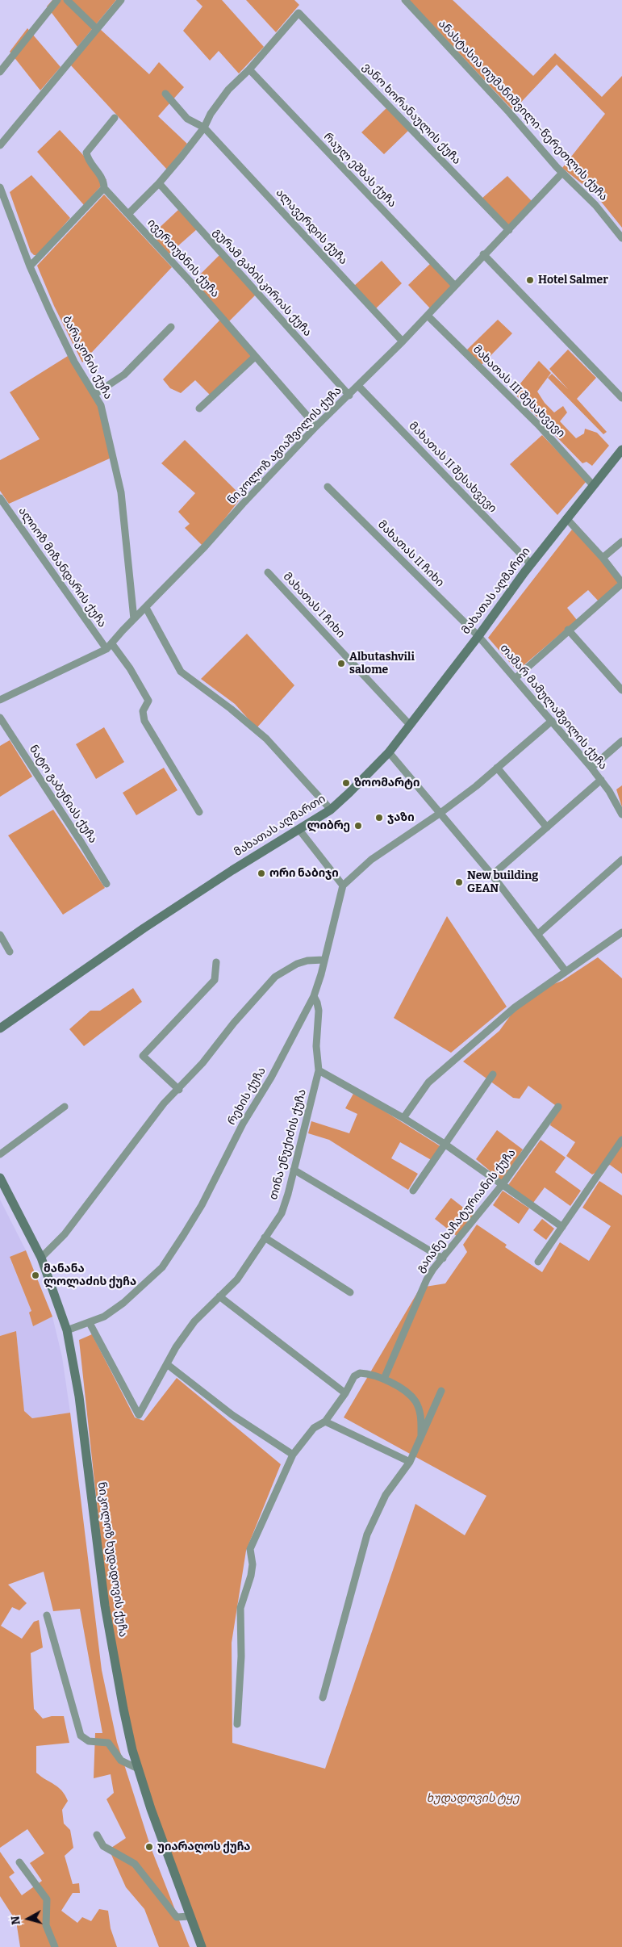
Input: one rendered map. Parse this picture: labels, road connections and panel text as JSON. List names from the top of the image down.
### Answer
{
  "streets": {
    "main road": ["მახათას აღმართი", "ნიკოლოზ ხუდადოვის ქუჩა"],
    "street": [
      "ანასტასია თუმანიშვილი-წერეთლის ქუჩა",
      "ვანო ხორანაულის ქუჩა",
      "რაულ ეშბას ქუჩა",
      "ალავერდის ქუჩა",
      "ივერთუბნის ქუჩა",
      "გურამ გაბისკირიას ქუჩა",
      "ბარაკონის ქუჩა",
      "მახათას III შესახვევი",
      "ნიკოლოზ აგიაშვილის ქუჩა",
      "მახათას II შესახვევი",
      "მახათას II ჩიხი",
      "ალიოზ მიზანდარის ქუჩა",
      "მახათას I ჩიხი",
      "თამარ მამულაშვილის ქუჩა",
      "ნატო გაბუნიას ქუჩა",
      "რეხის ქუჩა",
      "თინა ენუქიძის ქუჩა",
      "გაიანე ხაჩატურიანის ქუჩა"
    ]
  },
  "crossings": [
    ["ანასტასია თუმანიშვილი-წერეთლის ქუჩა", "ნიკოლოზ აგიაშვილის ქუჩა"],
    ["ვანო ხორანაულის ქუჩა", "რაულ ეშბას ქუჩა"],
    ["ვანო ხორანაულის ქუჩა", "ნიკოლოზ აგიაშვილის ქუჩა"],
    ["რაულ ეშბას ქუჩა", "ნიკოლოზ აგიაშვილის ქუჩა"],
    ["ალავერდის ქუჩა", "ნიკოლოზ აგიაშვილის ქუჩა"],
    ["ივერთუბნის ქუჩა", "ნიკოლოზ აგიაშვილის ქუჩა"],
    ["გურამ გაბისკირიას ქუჩა", "ნიკოლოზ აგიაშვილის ქუჩა"],
    ["ბარაკონის ქუჩა", "ნიკოლოზ აგიაშვილის ქუჩა"],
    ["მახათას III შესახვევი", "ნიკოლოზ აგიაშვილის ქუჩა"],
    ["მახათას III შესახვევი", "მახათას აღმართი"],
    ["ნიკოლოზ აგიაშვილის ქუჩა", "მახათას II შესახვევი"],
    ["ნიკოლოზ აგიაშვილის ქუჩა", "ალიოზ მიზანდარის ქუჩა"],
    ["მახათას II შესახვევი", "მახათას აღმართი"],
    ["მახათას II ჩიხი", "მახათას აღმართი"],
    ["მახათას II ჩიხი", "თამარ მამულაშვილის ქუჩა"],
    ["მახათას აღმართი", "მახათას I ჩიხი"],
    ["მახათას აღმართი", "თამარ მამულაშვილის ქუჩა"],
    ["რეხის ქუჩა", "თინა ენუქიძის ქუჩა"],
    ["რეხის ქუჩა", "ნიკოლოზ ხუდადოვის ქუჩა"]
  ],
  "parks": ["ხუდადოვის ტყე"],
  "places": [
    "Hotel Salmer",
    "Albutashvili salome",
    "ზოომარტი",
    "ჯაზი",
    "ლიბრე",
    "ორი ნაბიჯი",
    "New building GEAN",
    "მანანა ლოლაძის ქუჩა",
    "უიარაღოს ქუჩა"
  ],
  "north": "left"
}
